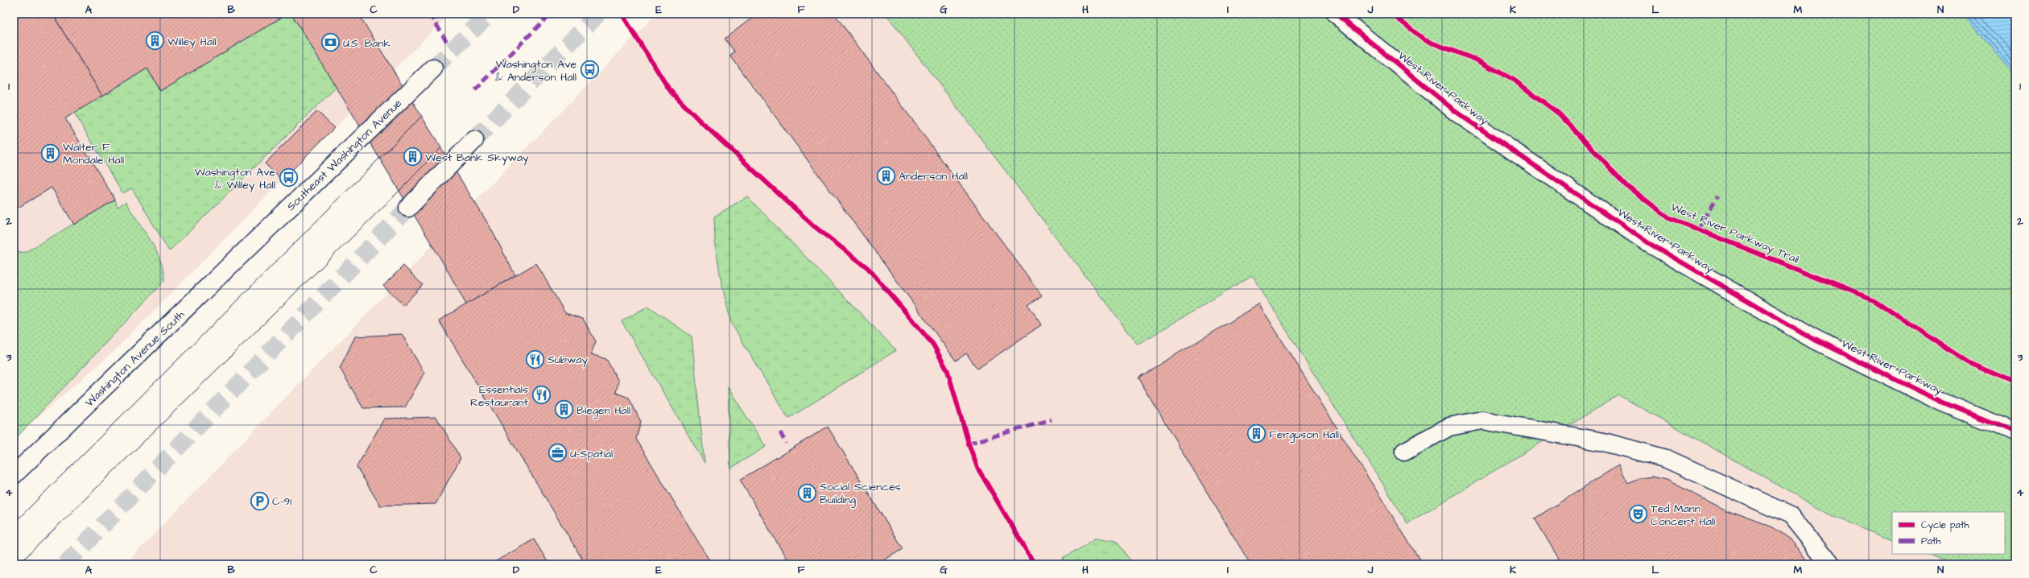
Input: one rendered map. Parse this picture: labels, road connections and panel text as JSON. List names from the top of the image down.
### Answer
{
  "streets": {
    "street": ["West River Parkway", "Southeast Washington Avenue", "Washington Avenue South"],
    "cycle path": ["West River Parkway Trail"]
  },
  "crossings": [
    ["Southeast Washington Avenue", "Washington Avenue South"]
  ],
  "places": {
    "building": [
      "Willey Hall",
      "Walter F. Mondale Hall",
      "West Bank Skyway",
      "Anderson Hall",
      "Blegen Hall",
      "Ferguson Hall",
      "Social Sciences Building"
    ],
    "bank": ["U.S. Bank"],
    "bus stop": ["Washington Ave & Anderson Hall", "Washington Ave & Willey Hall"],
    "restaurant": ["Subway", "Essentials Restaurant"],
    "office": ["U-Spatial"],
    "parking": ["C-91"],
    "theatre": ["Ted Mann Concert Hall"]
  },
  "legend": ["Cycle path", "Path"],
  "grid": {
    "columns": [
      "A",
      "B",
      "C",
      "D",
      "E",
      "F",
      "G",
      "H",
      "I",
      "J",
      "K",
      "L",
      "M",
      "N"
    ],
    "rows": [
      "1",
      "2",
      "3",
      "4"
    ]
  }
}
